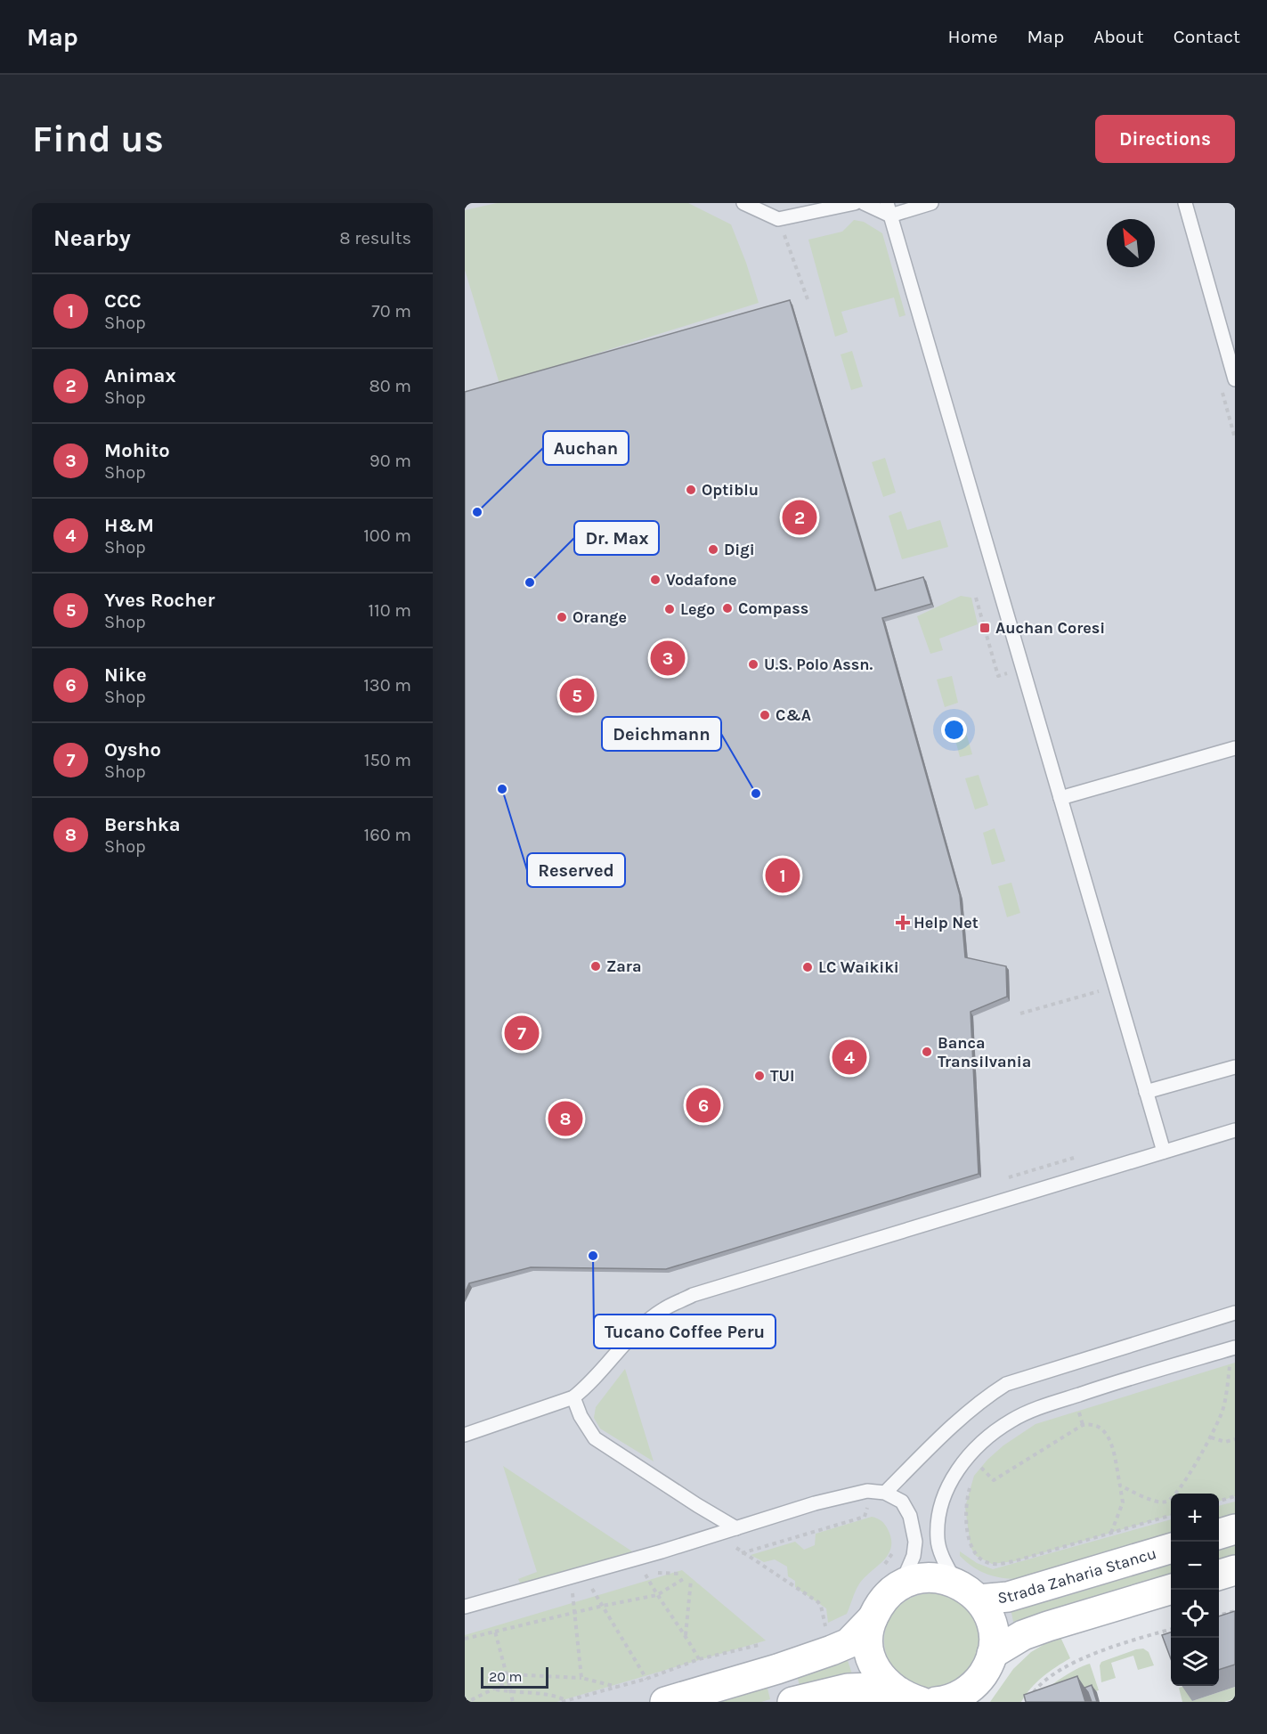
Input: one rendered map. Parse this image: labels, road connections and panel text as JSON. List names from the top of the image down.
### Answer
{
  "streets": {
    "main road": ["Strada Zaharia Stancu"]
  },
  "places": {
    "other": [
      "Optiblu",
      "Auchan",
      "Digi",
      "Vodafone",
      "Dr. Max",
      "Compass",
      "Lego",
      "Orange",
      "U.S. Polo Assn.",
      "C&A",
      "Reserved",
      "Deichmann",
      "Zara",
      "LC Waikiki",
      "Banca Transilvania",
      "TUI",
      "Tucano Coffee Peru"
    ],
    "transit": ["Auchan Coresi"],
    "health": ["Help Net"]
  },
  "scale_bar": "20 m",
  "north": "top left",
  "page": {
    "header": "Map",
    "nav": [
      "Home",
      "Map",
      "About",
      "Contact"
    ],
    "buttons": "Directions",
    "title": "Find us",
    "heading": ["Nearby", "8 results"],
    "list": [
      {
        "mark": "1",
        "name": "CCC",
        "note": "Shop",
        "value": "70 m"
      },
      {
        "mark": "2",
        "name": "Animax",
        "note": "Shop",
        "value": "80 m"
      },
      {
        "mark": "3",
        "name": "Mohito",
        "note": "Shop",
        "value": "90 m"
      },
      {
        "mark": "4",
        "name": "H&M",
        "note": "Shop",
        "value": "100 m"
      },
      {
        "mark": "5",
        "name": "Yves Rocher",
        "note": "Shop",
        "value": "110 m"
      },
      {
        "mark": "6",
        "name": "Nike",
        "note": "Shop",
        "value": "130 m"
      },
      {
        "mark": "7",
        "name": "Oysho",
        "note": "Shop",
        "value": "150 m"
      },
      {
        "mark": "8",
        "name": "Bershka",
        "note": "Shop",
        "value": "160 m"
      }
    ],
    "pins": [
      "2",
      "3",
      "5",
      "1",
      "7",
      "4",
      "6",
      "8"
    ],
    "map_buttons": ["+", "−"],
    "scale": "20 m"
  }
}
